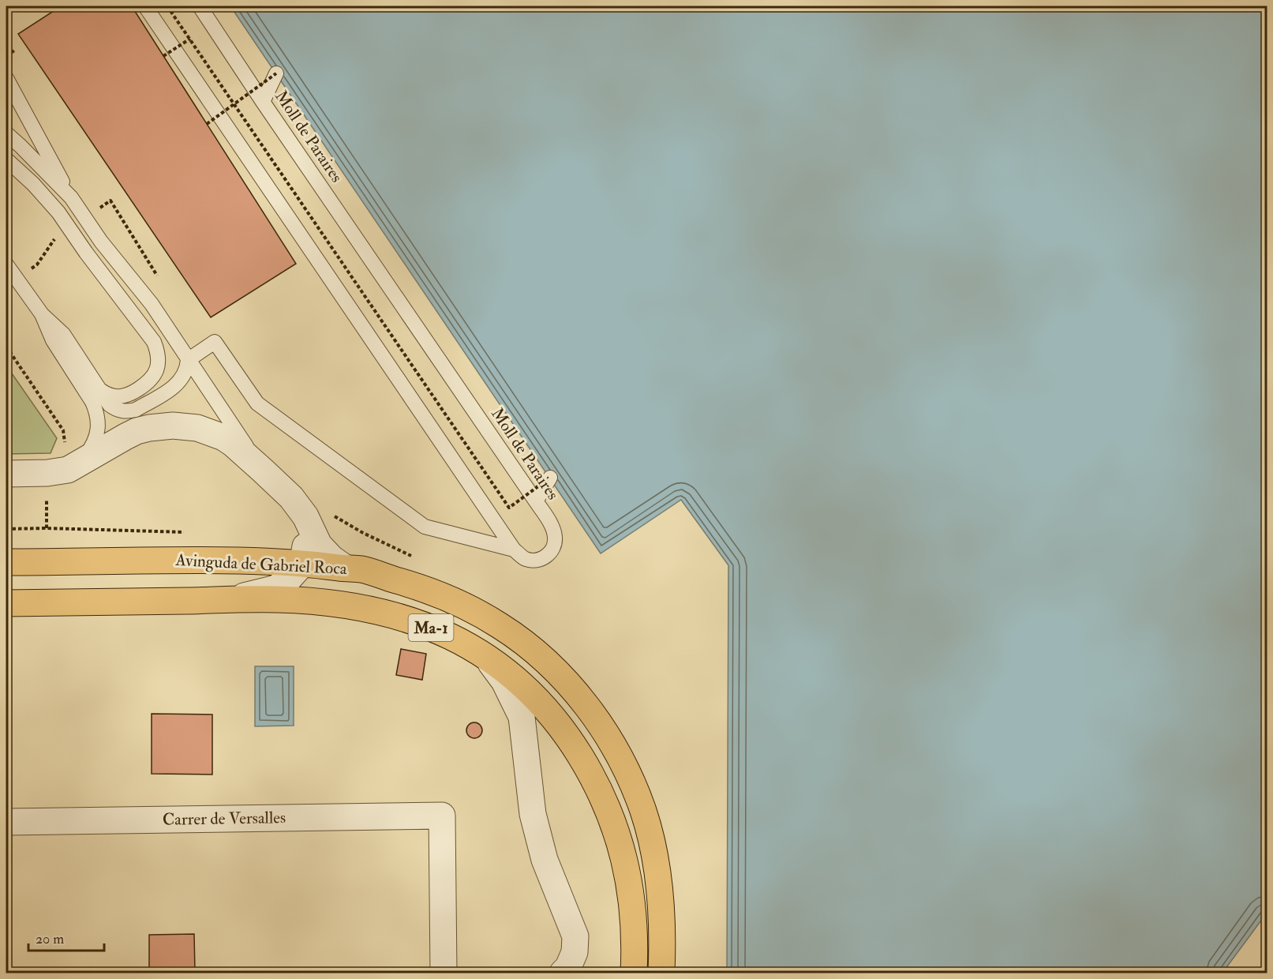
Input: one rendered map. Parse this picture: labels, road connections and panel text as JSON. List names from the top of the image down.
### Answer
{
  "streets": {
    "highway": ["Avinguda de Gabriel Roca", "Ma-1"],
    "street": ["Carrer de Versalles"],
    "lane": ["Moll de Paraires"]
  },
  "scale_bar": "20 m"
}
